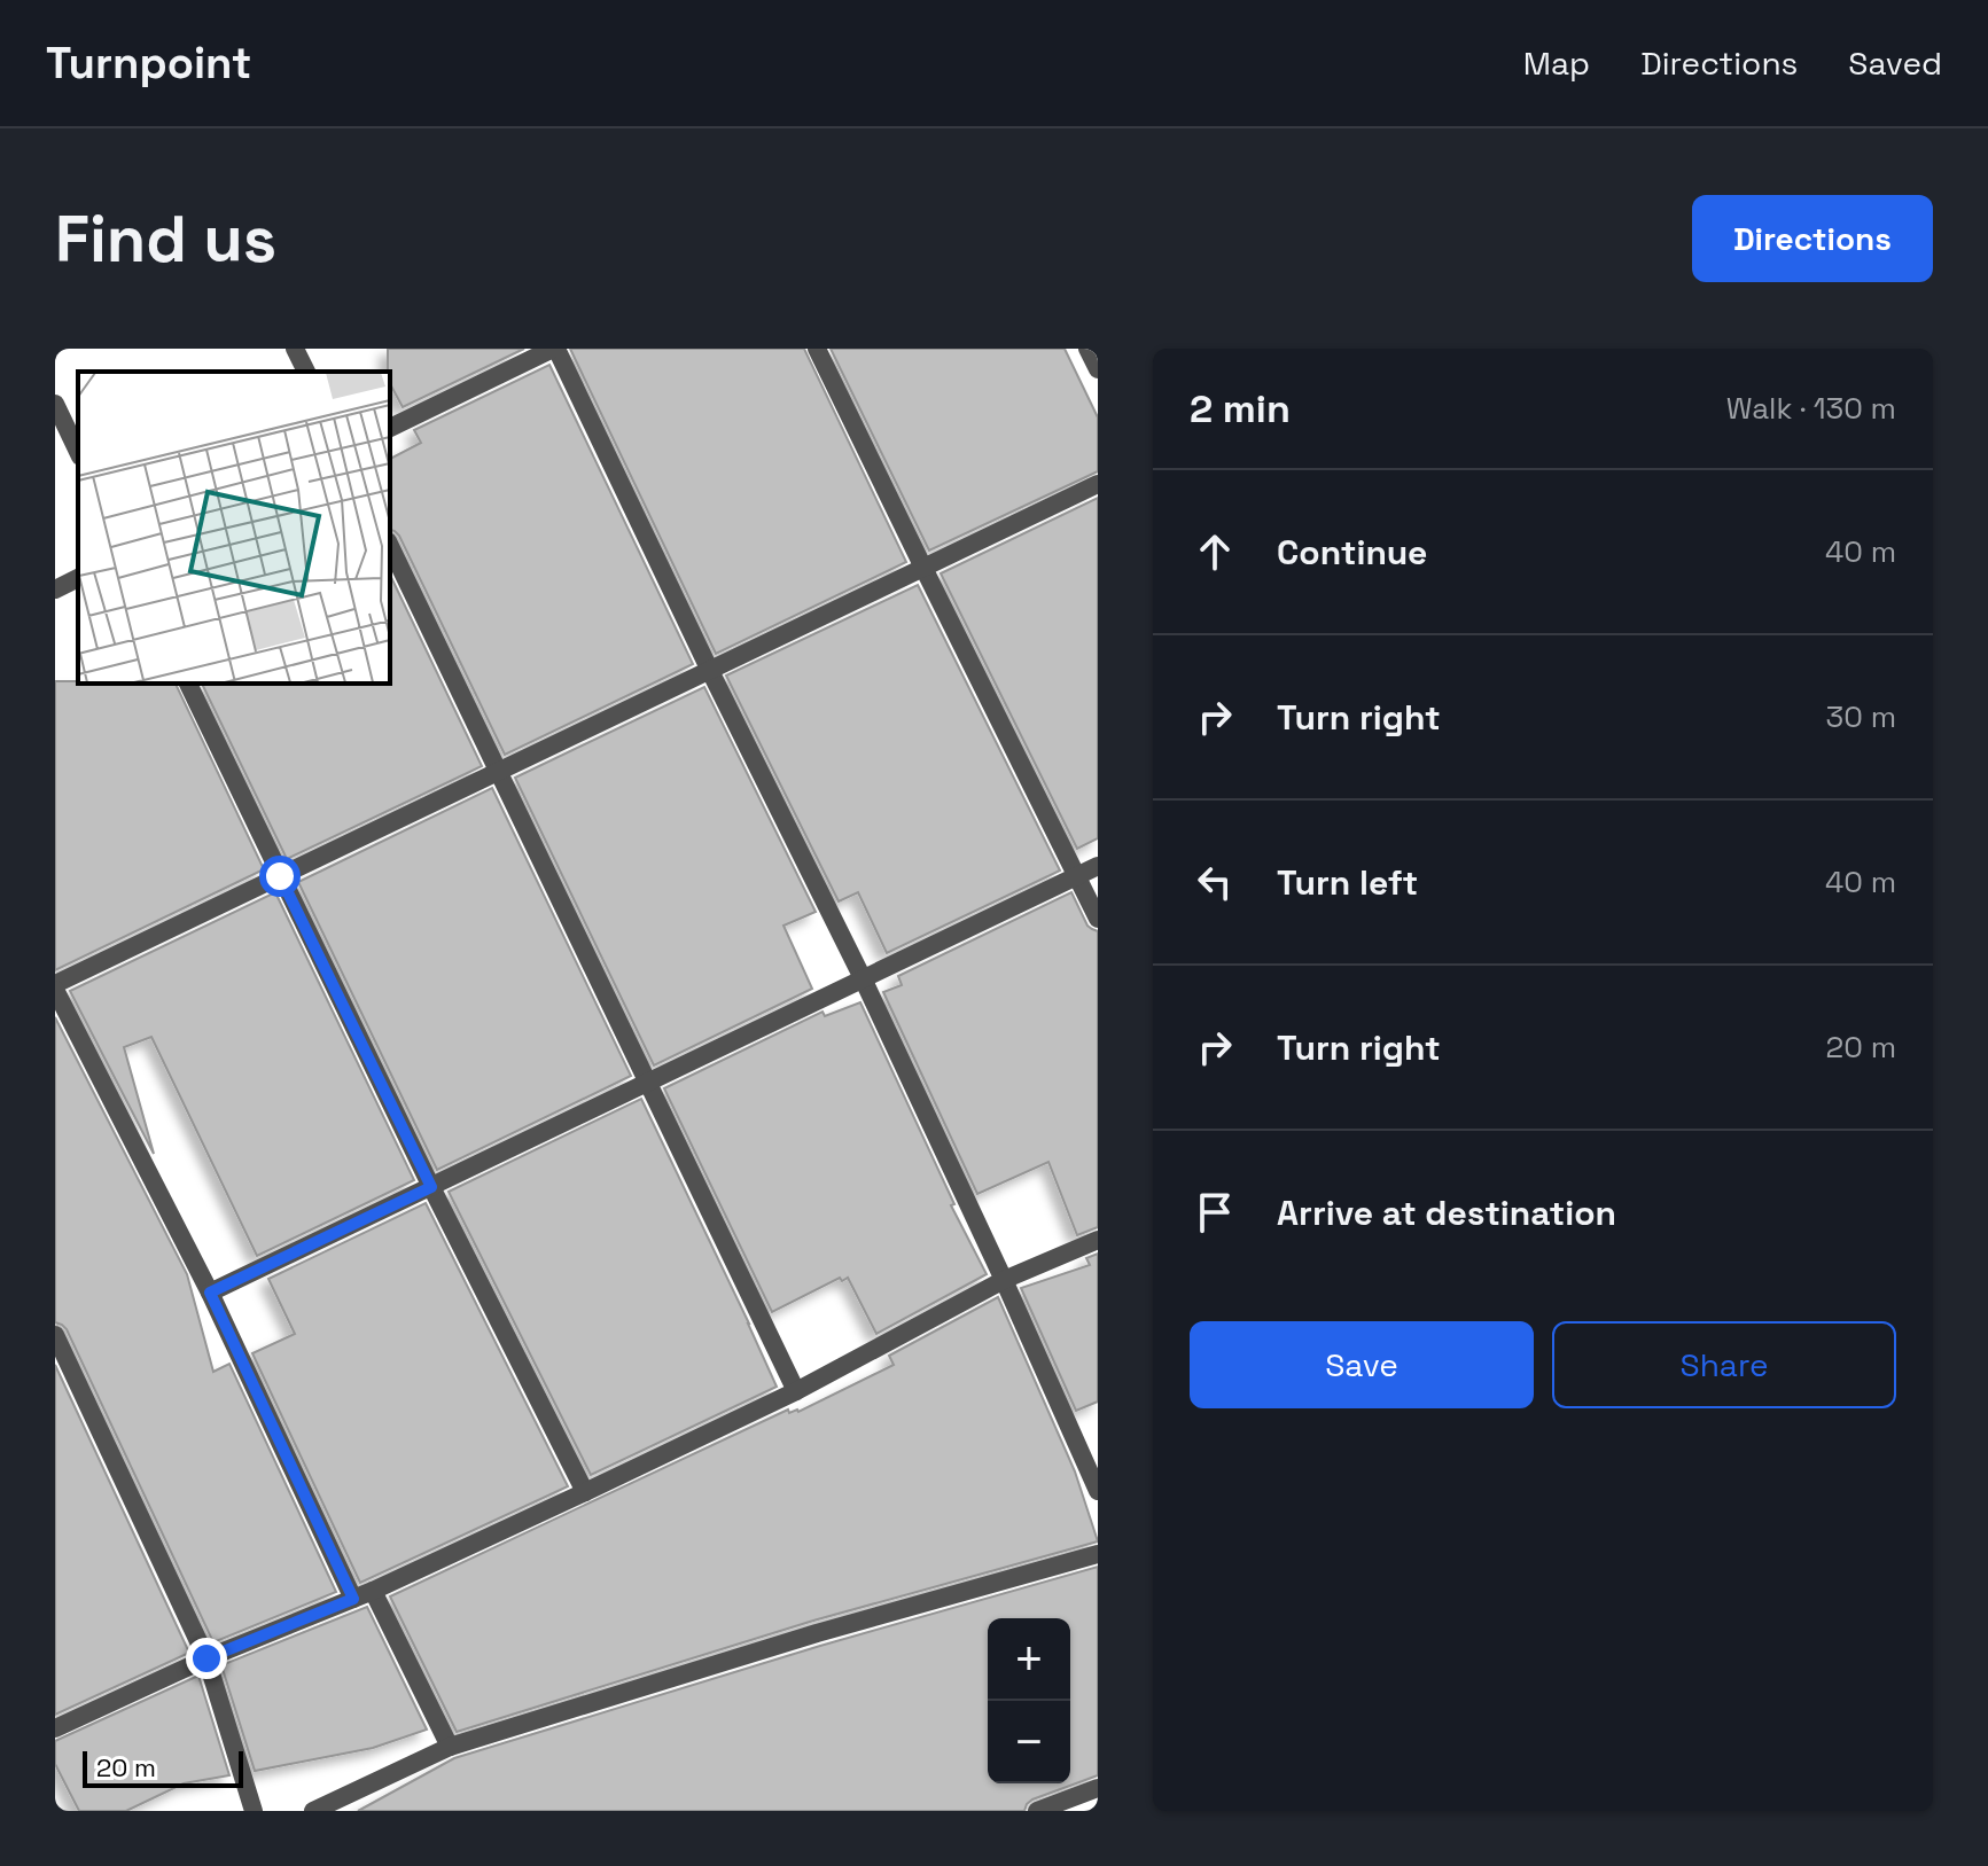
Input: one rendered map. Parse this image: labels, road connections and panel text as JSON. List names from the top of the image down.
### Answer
{
  "scale_bar": "20 m",
  "page": {
    "header": "Turnpoint",
    "nav": ["Map", "Directions", "Saved"],
    "buttons": [
      "Directions",
      ["Save", "Share"]
    ],
    "title": "Find us",
    "heading": ["2 min", "Walk · 130 m"],
    "list": [
      ["Continue", "40 m"],
      ["Turn right", "30 m"],
      ["Turn left", "40 m"],
      ["Turn right", "20 m"],
      "Arrive at destination"
    ],
    "map_buttons": ["+", "−"],
    "scale": "20 m"
  }
}
